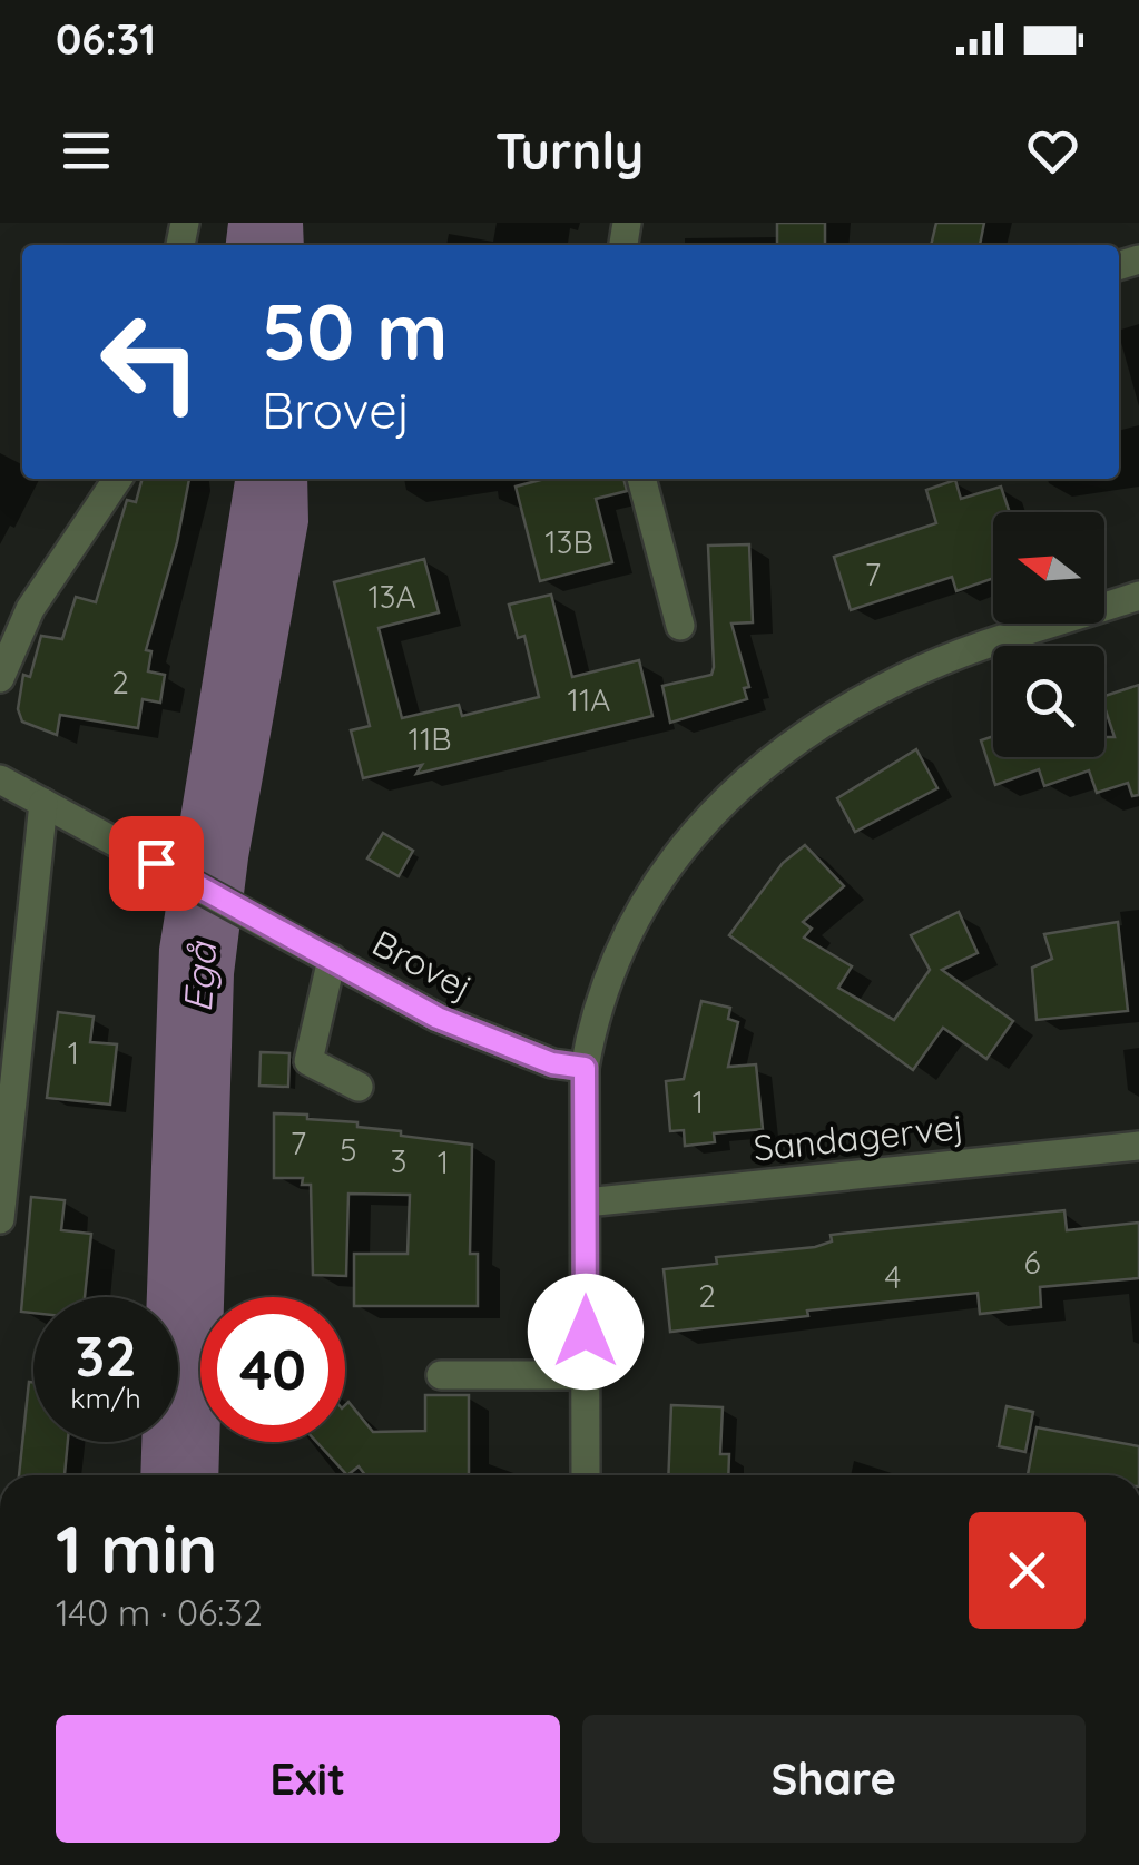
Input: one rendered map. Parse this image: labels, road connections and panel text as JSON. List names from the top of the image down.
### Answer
{
  "streets": {
    "street": ["Brovej", "Sandagervej"]
  },
  "water": ["Egå"],
  "house_numbers": [
    "13B",
    "7",
    "13A",
    "2",
    "11A",
    "11B",
    "1",
    "1",
    "7",
    "5",
    "3",
    "1",
    "6",
    "4",
    "2"
  ],
  "north": "left",
  "page": {
    "status": "06:31",
    "header": "Turnly",
    "turn": ["50 m", "Brovej"],
    "speed": "32 km/h",
    "limit": "40",
    "heading": ["1 min", "140 m · 06:32"],
    "buttons": ["Exit", "Share"]
  }
}
